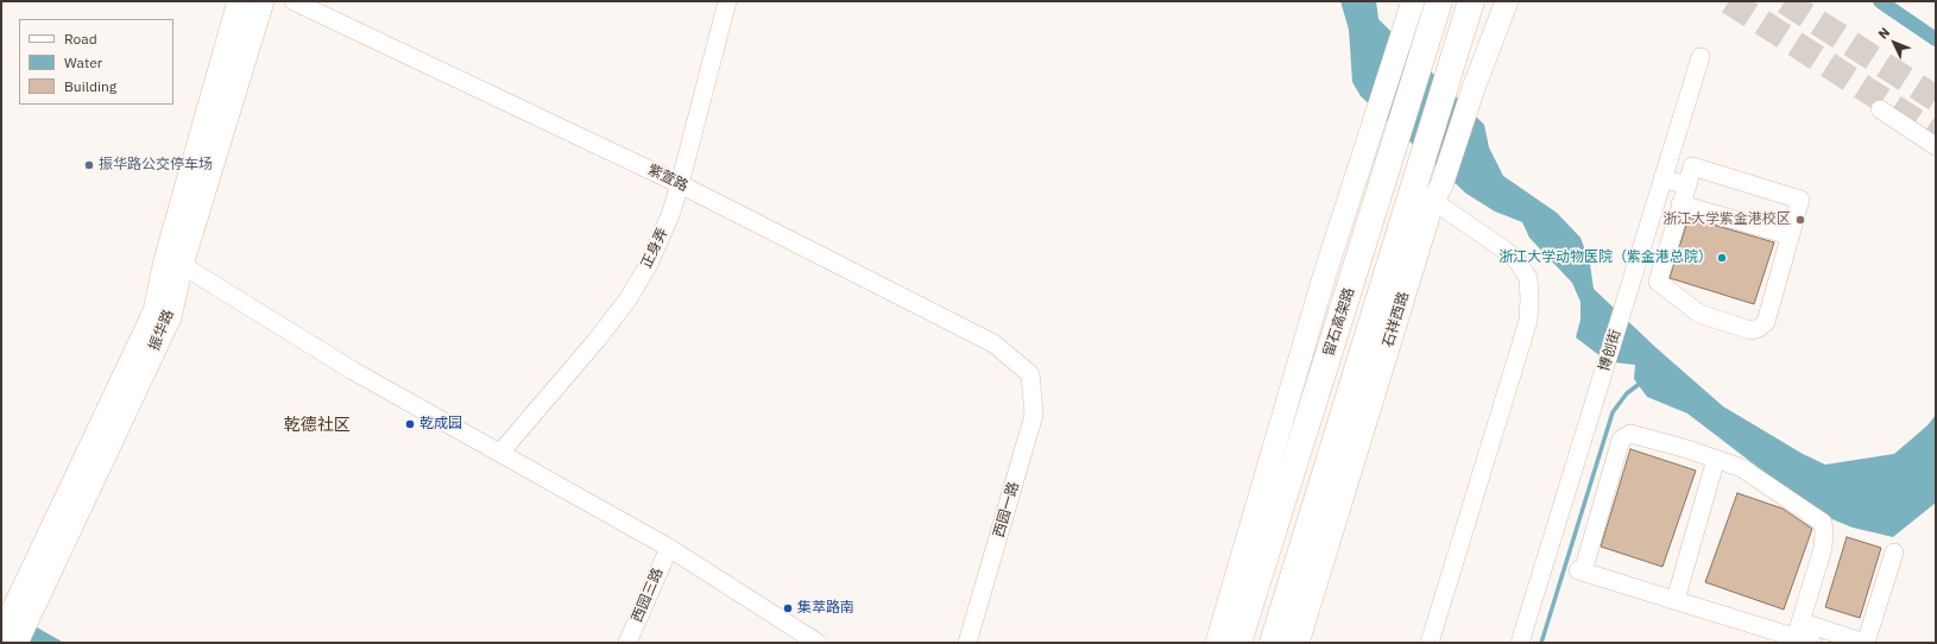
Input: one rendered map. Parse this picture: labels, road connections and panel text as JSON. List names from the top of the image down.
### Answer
{
  "streets": {
    "highway": ["留石高架路"],
    "main road": ["石祥西路", "振华路"],
    "street": [
      "紫萱路",
      "正身弄",
      "博创街",
      "西园一路",
      "西园三路"
    ]
  },
  "crossings": [
    ["紫萱路", "正身弄"],
    ["紫萱路", "西园一路"]
  ],
  "districts": ["乾德社区"],
  "places": [
    "振华路公交停车场",
    "浙江大学紫金港校区",
    "浙江大学动物医院（紫金港总院）",
    "乾成园",
    "集萃路南"
  ],
  "legend": ["Road", "Water", "Building"],
  "north": "top left"
}
